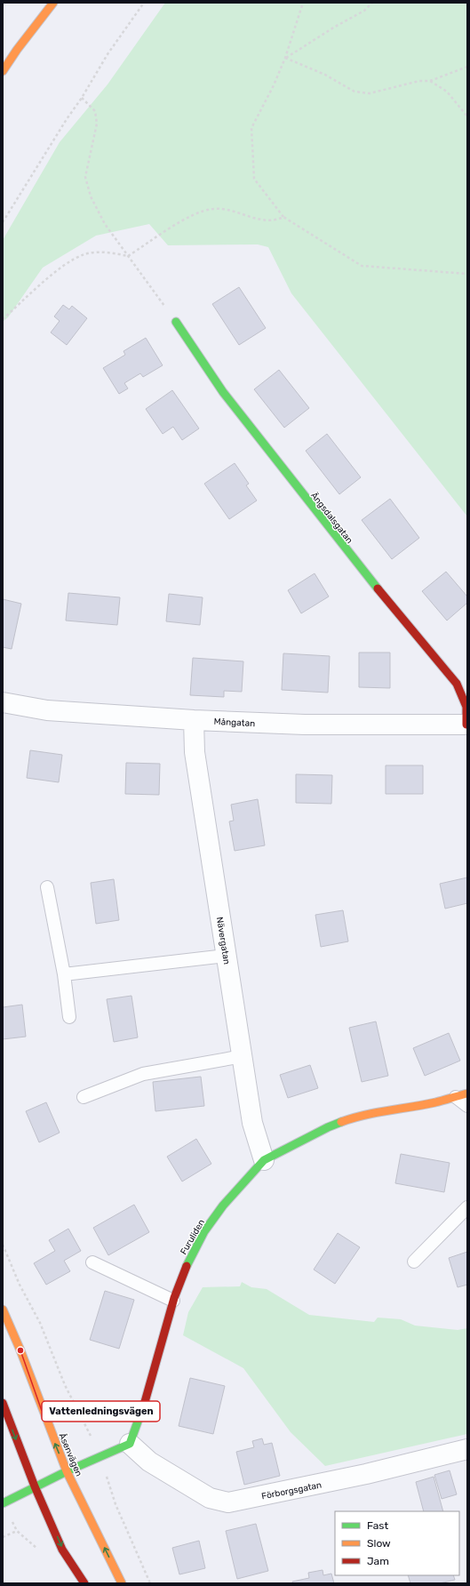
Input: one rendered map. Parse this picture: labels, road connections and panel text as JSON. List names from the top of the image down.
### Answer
{
  "streets": {
    "street": [
      "Ängsdalsgatan",
      "Mångatan",
      "Nävergatan",
      "Furuliden",
      "Åsenvägen",
      "Förborgsgatan"
    ]
  },
  "crossings": [
    ["Ängsdalsgatan", "Mångatan"],
    ["Mångatan", "Nävergatan"],
    ["Nävergatan", "Furuliden"],
    ["Furuliden", "Förborgsgatan"]
  ],
  "places": ["Vattenledningsvägen"],
  "legend": ["Fast", "Slow", "Jam"]
}
